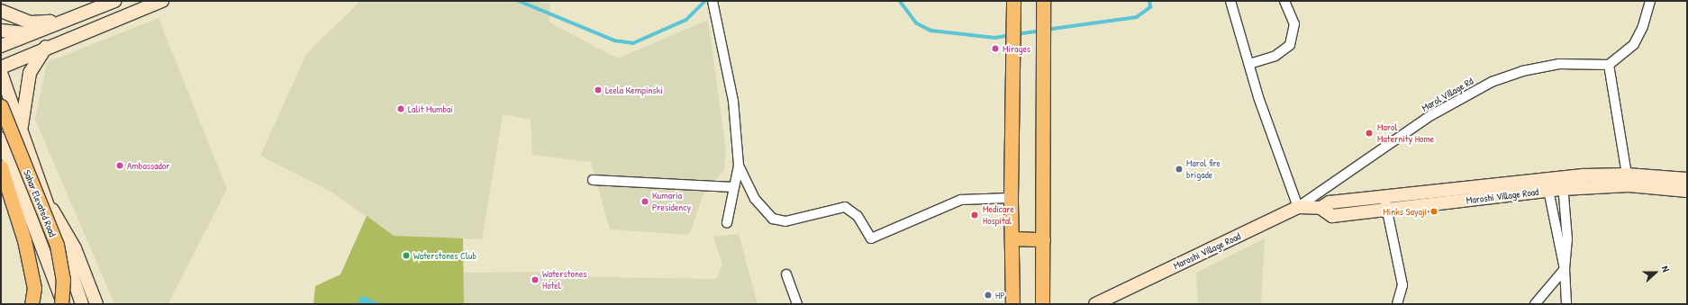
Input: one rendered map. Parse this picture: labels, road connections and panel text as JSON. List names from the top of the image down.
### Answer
{
  "streets": {
    "main road": ["Maroshi Village Road", "Sahar Elevated Road"],
    "street": ["Marol Village Rd"]
  },
  "crossings": [
    ["Marol Village Rd", "Maroshi Village Road"]
  ],
  "places": [
    "Mirages",
    "Leela Kempinski",
    "Lalit Mumbai",
    "Marol Maternity Home",
    "Ambassador",
    "Marol fire brigade",
    "Kumaria Presidency",
    "Minks Sayaji",
    "Medicare Hospital",
    "Waterstones Club",
    "Waterstones Hotel",
    "HP"
  ],
  "north": "right"
}
